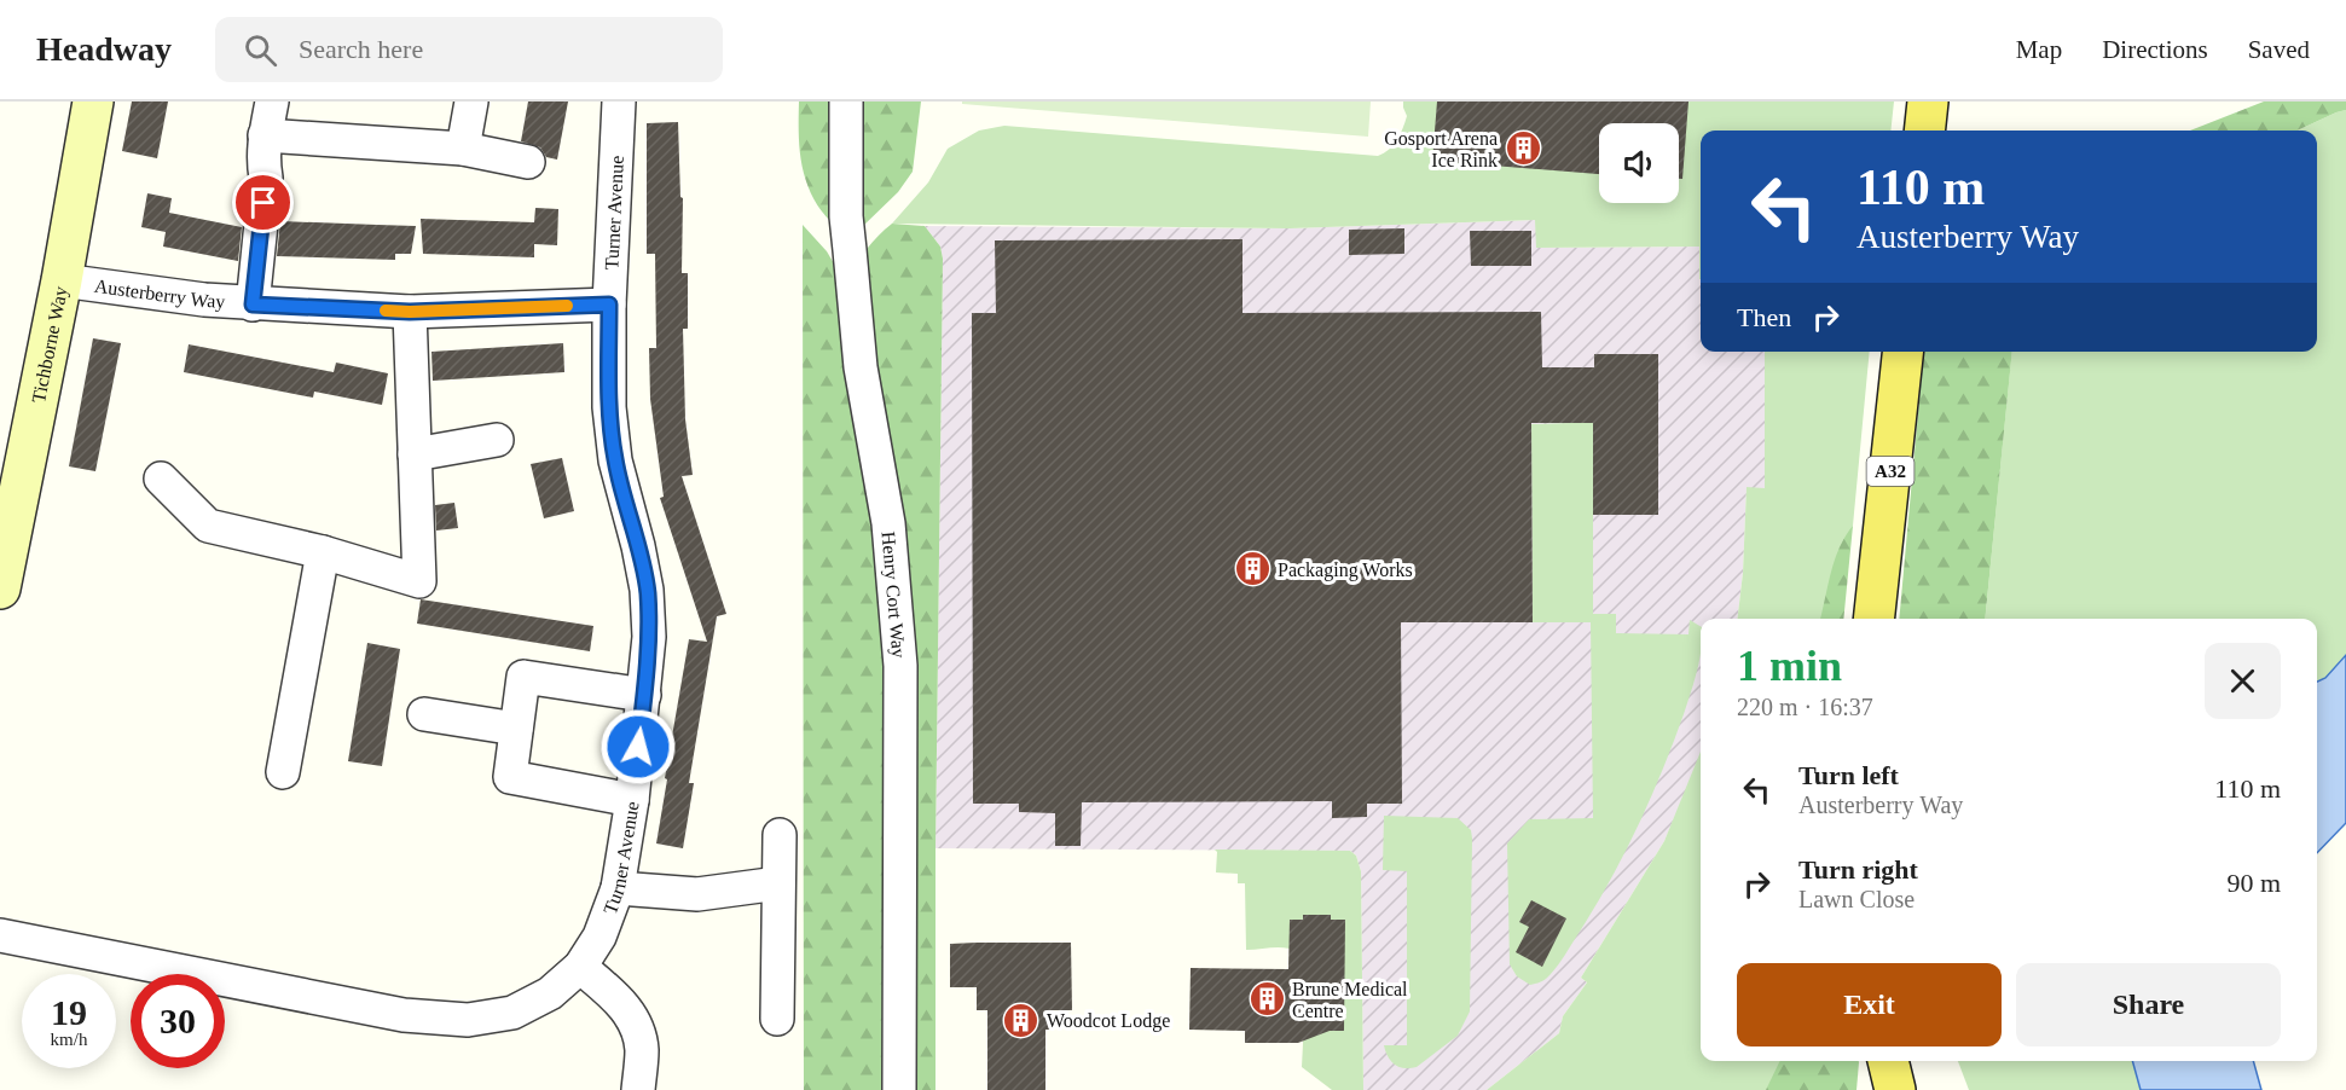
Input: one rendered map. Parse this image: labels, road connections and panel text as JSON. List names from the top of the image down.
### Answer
{
  "streets": {
    "main road": ["A32"],
    "street": [
      "Turner Avenue",
      "Austerberry Way",
      "Tichborne Way",
      "Henry Cort Way"
    ]
  },
  "crossings": [
    ["Turner Avenue", "Austerberry Way"],
    ["Austerberry Way", "Tichborne Way"]
  ],
  "places": {
    "building": [
      "Gosport Arena Ice Rink",
      "Packaging Works",
      "Brune Medical Centre",
      "Woodcot Lodge"
    ]
  },
  "page": {
    "header": "Headway",
    "search": "Search here",
    "nav": ["Map", "Directions", "Saved"],
    "turn": ["110 m", "Austerberry Way"],
    "then": "Then",
    "heading": ["1 min", "220 m · 16:37"],
    "list": [
      {
        "name": "Turn left",
        "note": "Austerberry Way",
        "value": "110 m"
      },
      {
        "name": "Turn right",
        "note": "Lawn Close",
        "value": "90 m"
      }
    ],
    "buttons": ["Exit", "Share"],
    "speed": "19 km/h",
    "limit": "30"
  }
}
